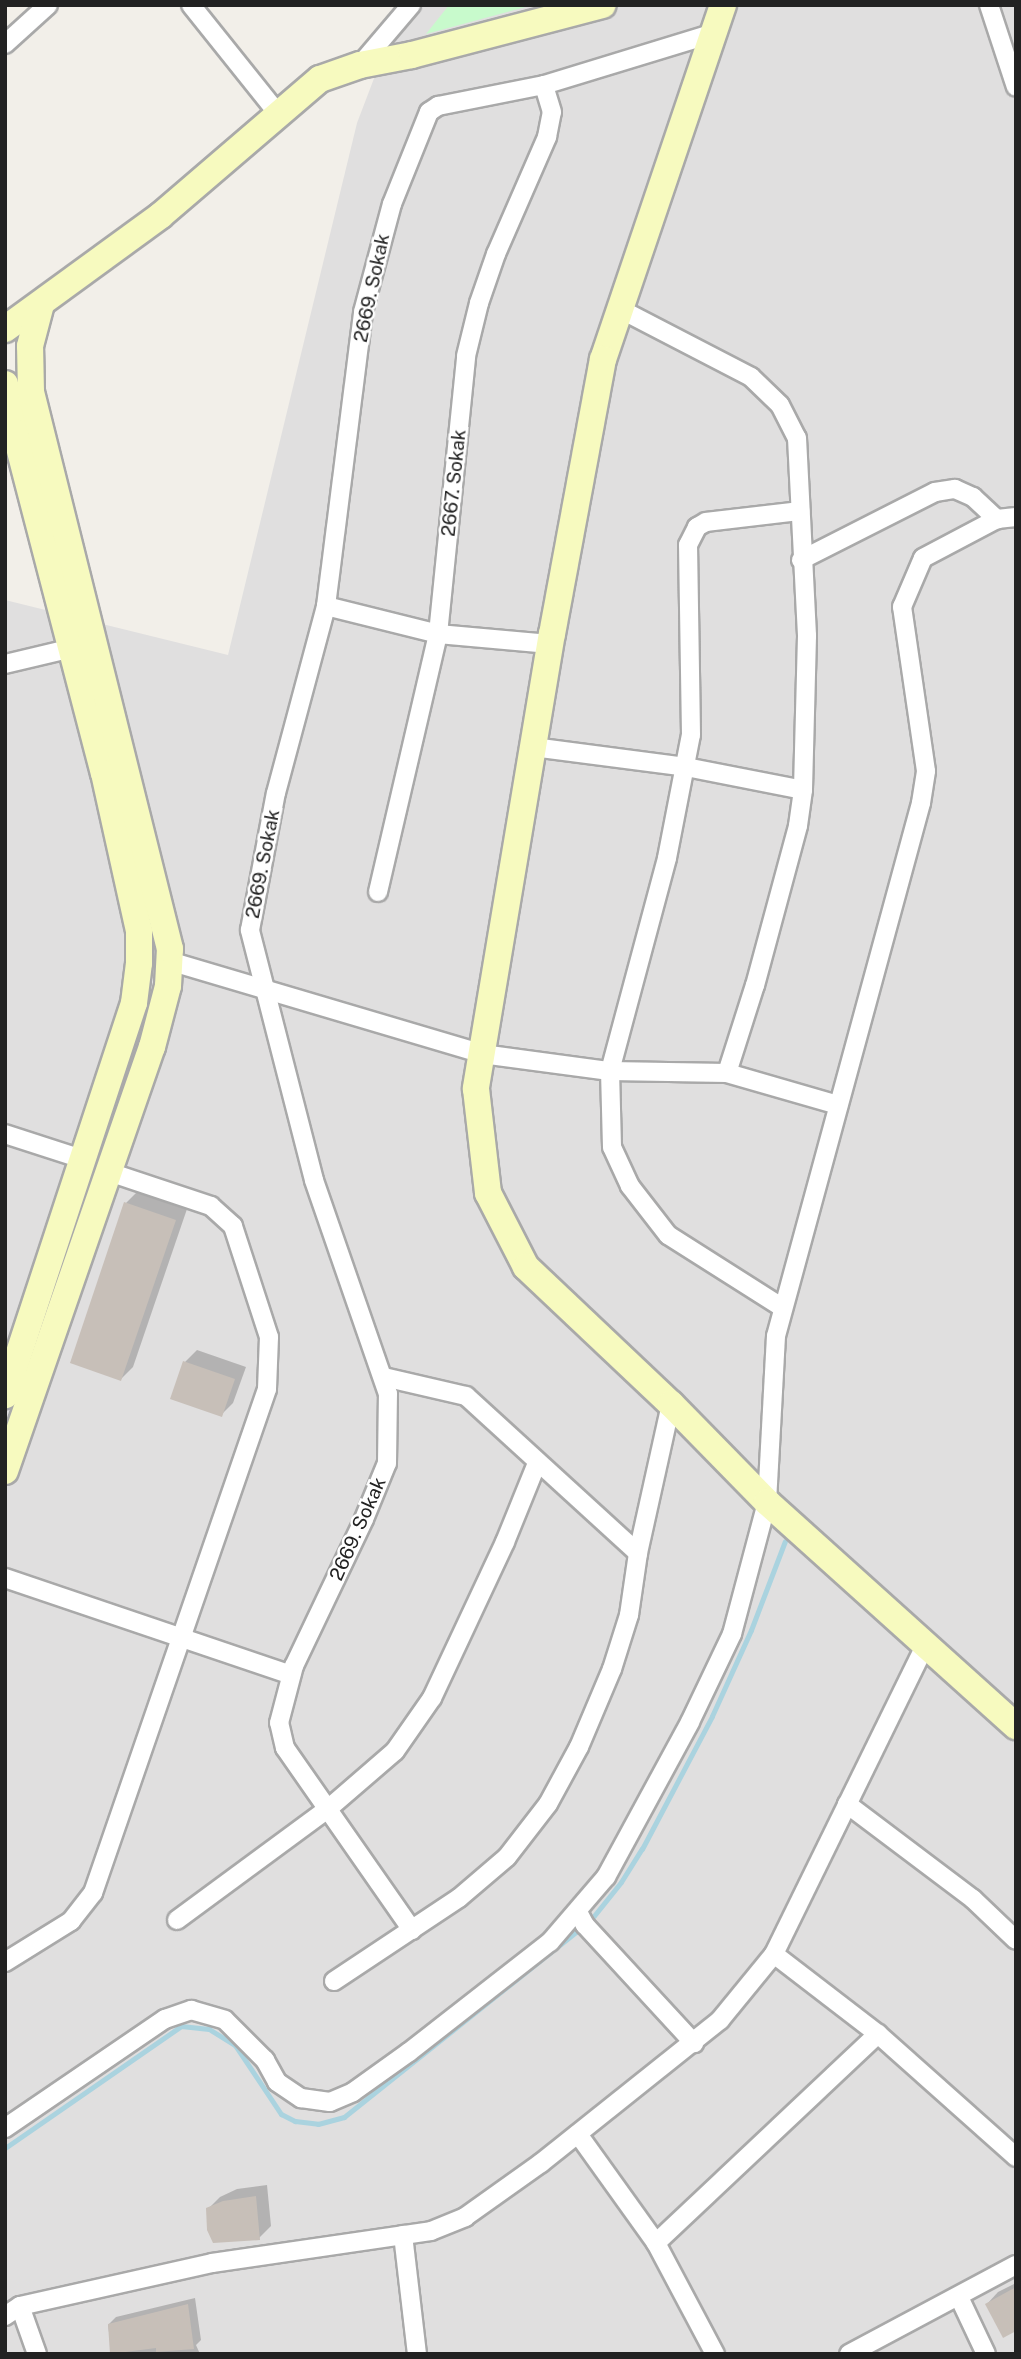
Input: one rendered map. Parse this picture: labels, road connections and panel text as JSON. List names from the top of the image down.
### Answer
{
  "streets": {
    "street": ["2669. Sokak", "2667. Sokak"]
  },
  "crossings": [
    ["2669. Sokak", "2667. Sokak"]
  ]
}
